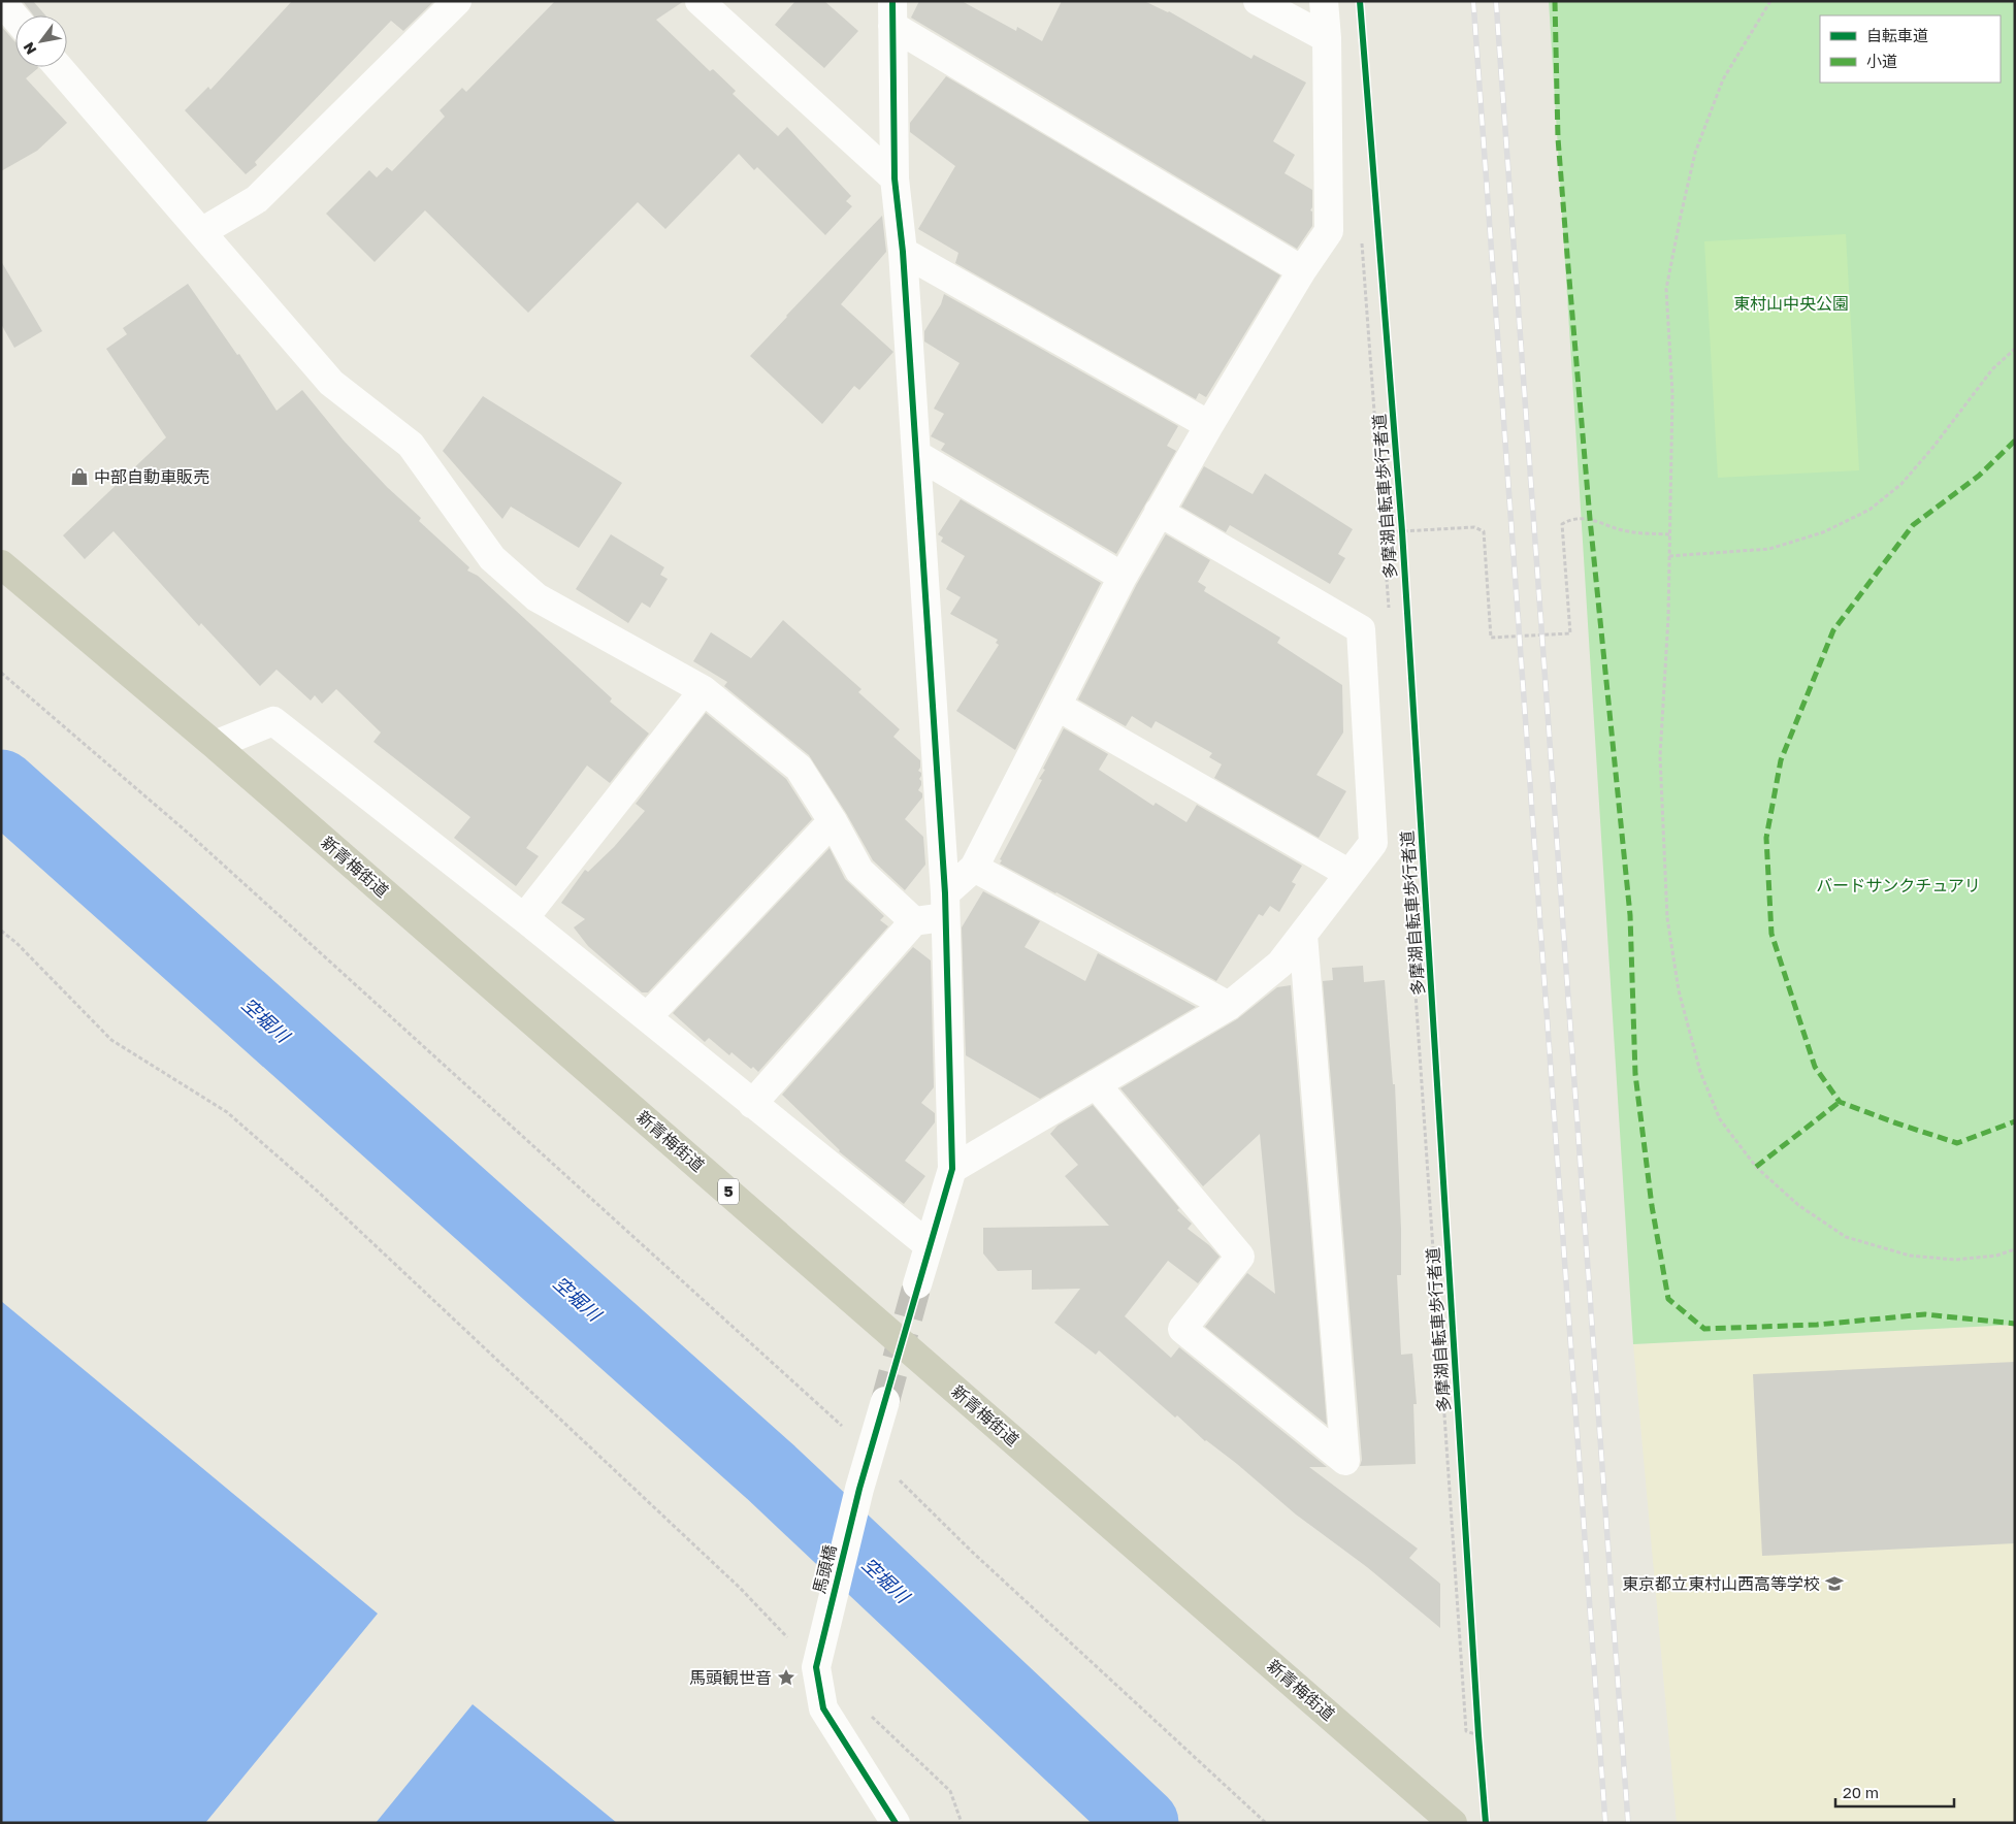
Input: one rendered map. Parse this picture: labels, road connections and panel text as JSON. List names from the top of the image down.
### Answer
{
  "streets": {
    "main road": ["新青梅街道", "5"],
    "street": ["馬頭橋"],
    "cycle path": ["多摩湖自転車歩行者道"]
  },
  "water": ["空堀川"],
  "parks": ["東村山中央公園", "バードサンクチュアリ"],
  "places": {
    "shop": ["中部自動車販売"],
    "school or university": ["東京都立東村山西高等学校"],
    "place": ["馬頭観世音"]
  },
  "legend": ["自転車道", "小道"],
  "scale_bar": "20 m",
  "north": "bottom left"
}
